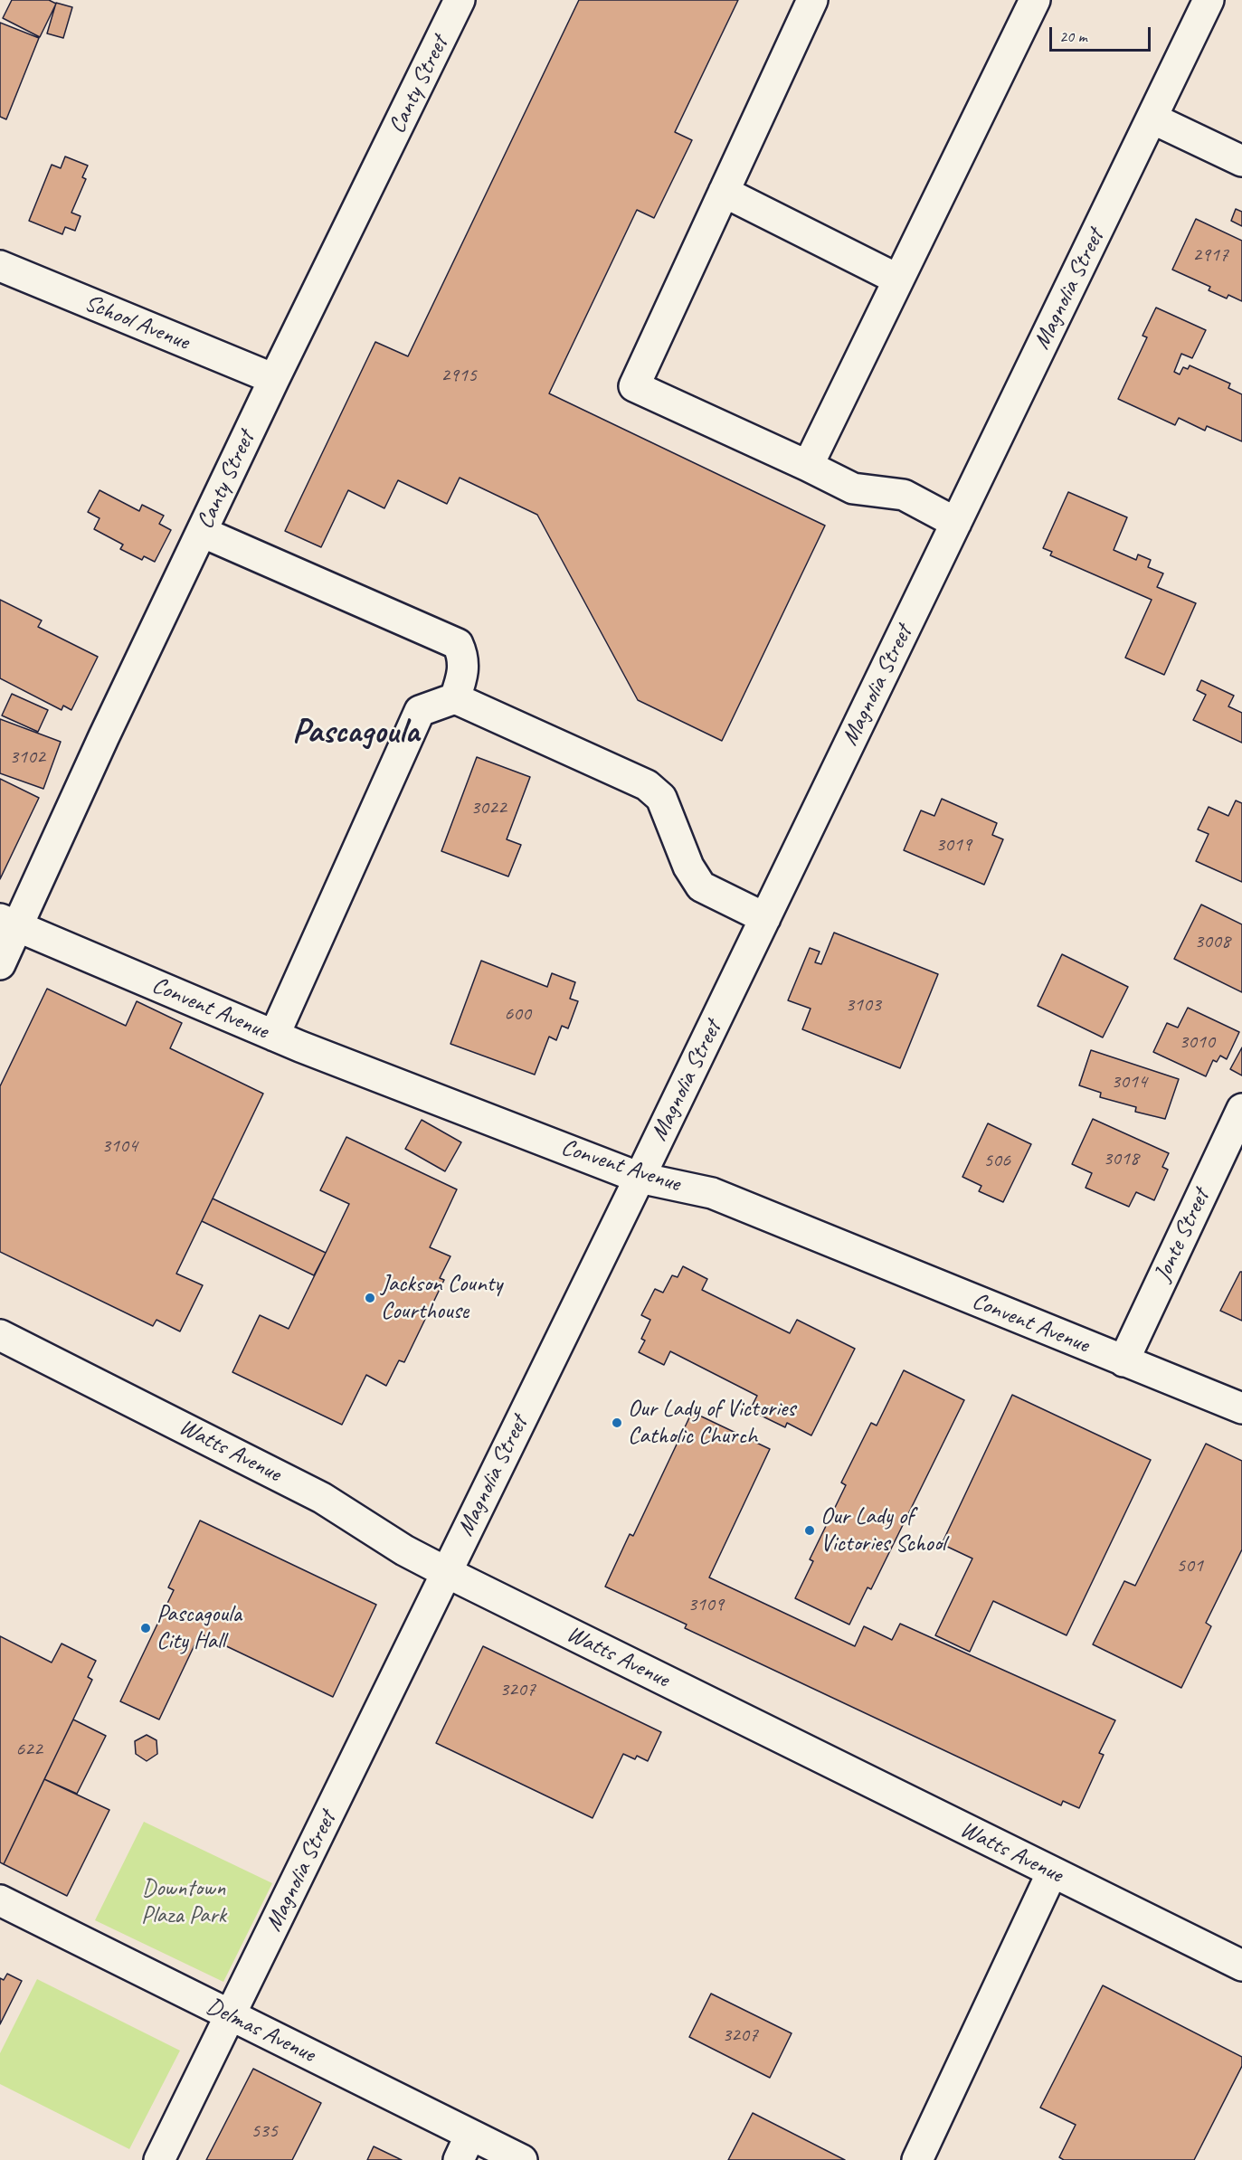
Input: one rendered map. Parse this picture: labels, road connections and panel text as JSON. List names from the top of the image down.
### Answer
{
  "streets": {
    "street": [
      "Canty Street",
      "Magnolia Street",
      "School Avenue",
      "Convent Avenue",
      "Jonte Street",
      "Watts Avenue",
      "Delmas Avenue"
    ]
  },
  "crossings": [
    ["Canty Street", "School Avenue"],
    ["Canty Street", "Convent Avenue"],
    ["Magnolia Street", "Convent Avenue"],
    ["Magnolia Street", "Watts Avenue"],
    ["Magnolia Street", "Delmas Avenue"],
    ["Convent Avenue", "Jonte Street"]
  ],
  "districts": ["Pascagoula"],
  "parks": ["Downtown Plaza Park"],
  "places": [
    "Jackson County Courthouse",
    "Our Lady of Victories Catholic Church",
    "Our Lady of Victories School",
    "Pascagoula City Hall"
  ],
  "house_numbers": [
    "2917",
    "2915",
    "3102",
    "3022",
    "3019",
    "3008",
    "3103",
    "600",
    "3010",
    "3014",
    "3104",
    "3018",
    "506",
    "501",
    "3109",
    "3207",
    "622",
    "3207",
    "535"
  ],
  "scale_bar": "20 m"
}
